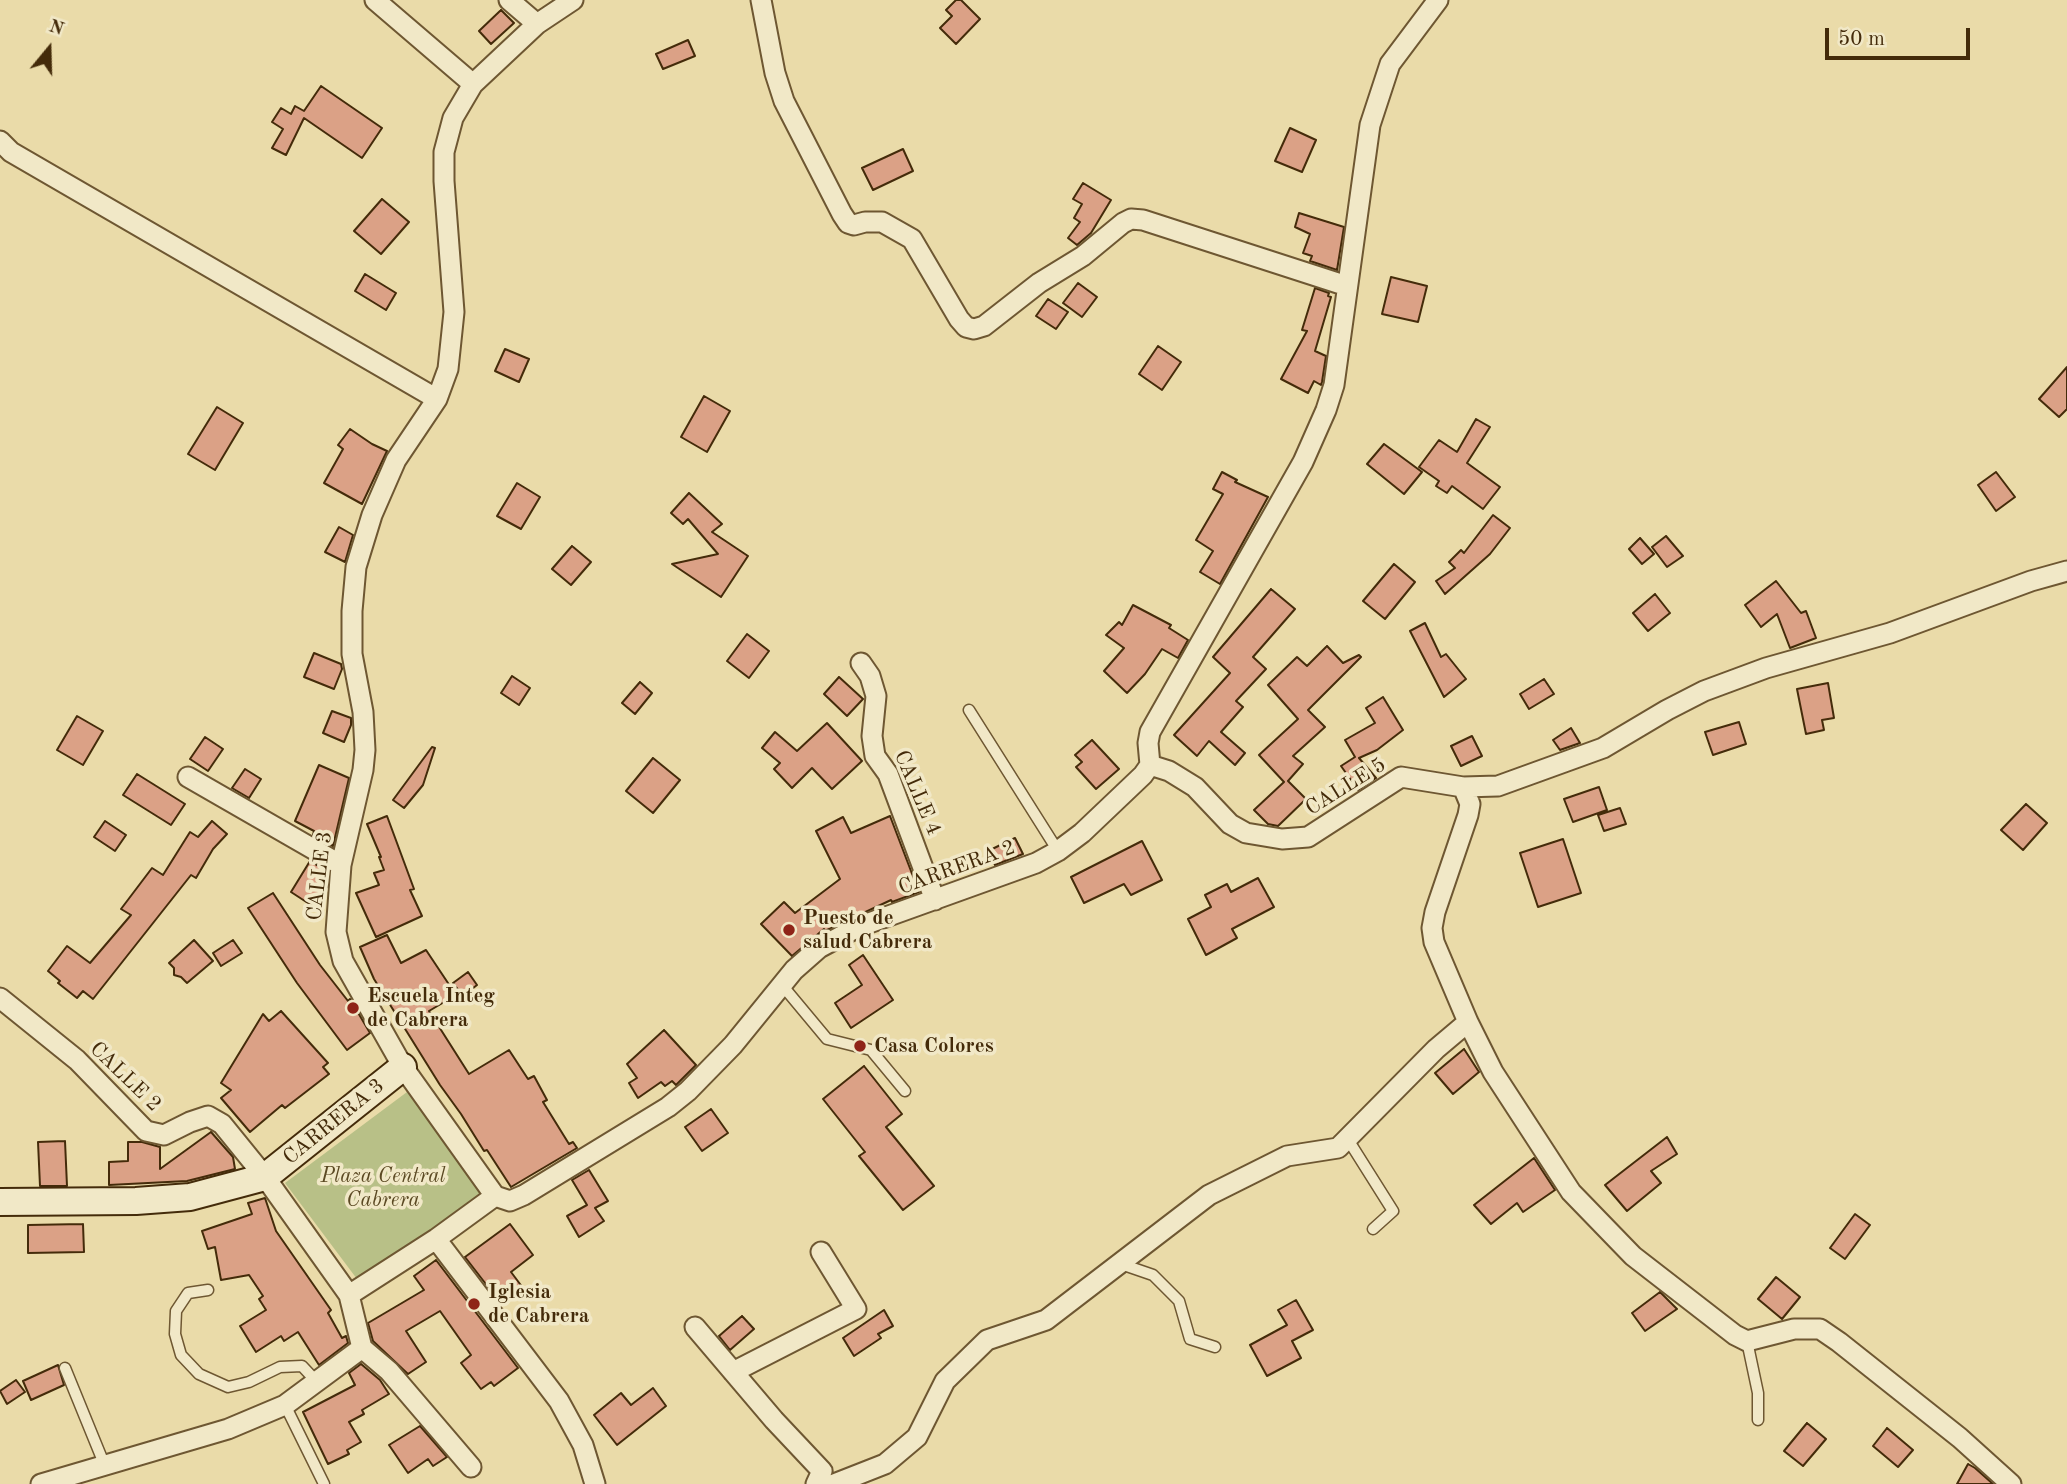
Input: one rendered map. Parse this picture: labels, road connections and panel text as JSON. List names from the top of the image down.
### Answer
{
  "streets": {
    "street": [
      "CALLE 5",
      "CALLE 4",
      "CARRERA 2",
      "CALLE 3",
      "CALLE 2",
      "CARRERA 3"
    ]
  },
  "crossings": [
    ["CALLE 5", "CARRERA 2"],
    ["CALLE 4", "CARRERA 2"],
    ["CARRERA 2", "CALLE 3"],
    ["CALLE 3", "CARRERA 3"],
    ["CALLE 2", "CARRERA 3"]
  ],
  "parks": ["Plaza Central Cabrera"],
  "places": [
    "Puesto de salud Cabrera",
    "Escuela Integ de Cabrera",
    "Casa Colores",
    "Iglesia de Cabrera"
  ],
  "scale_bar": "50 m",
  "north": "top"
}
